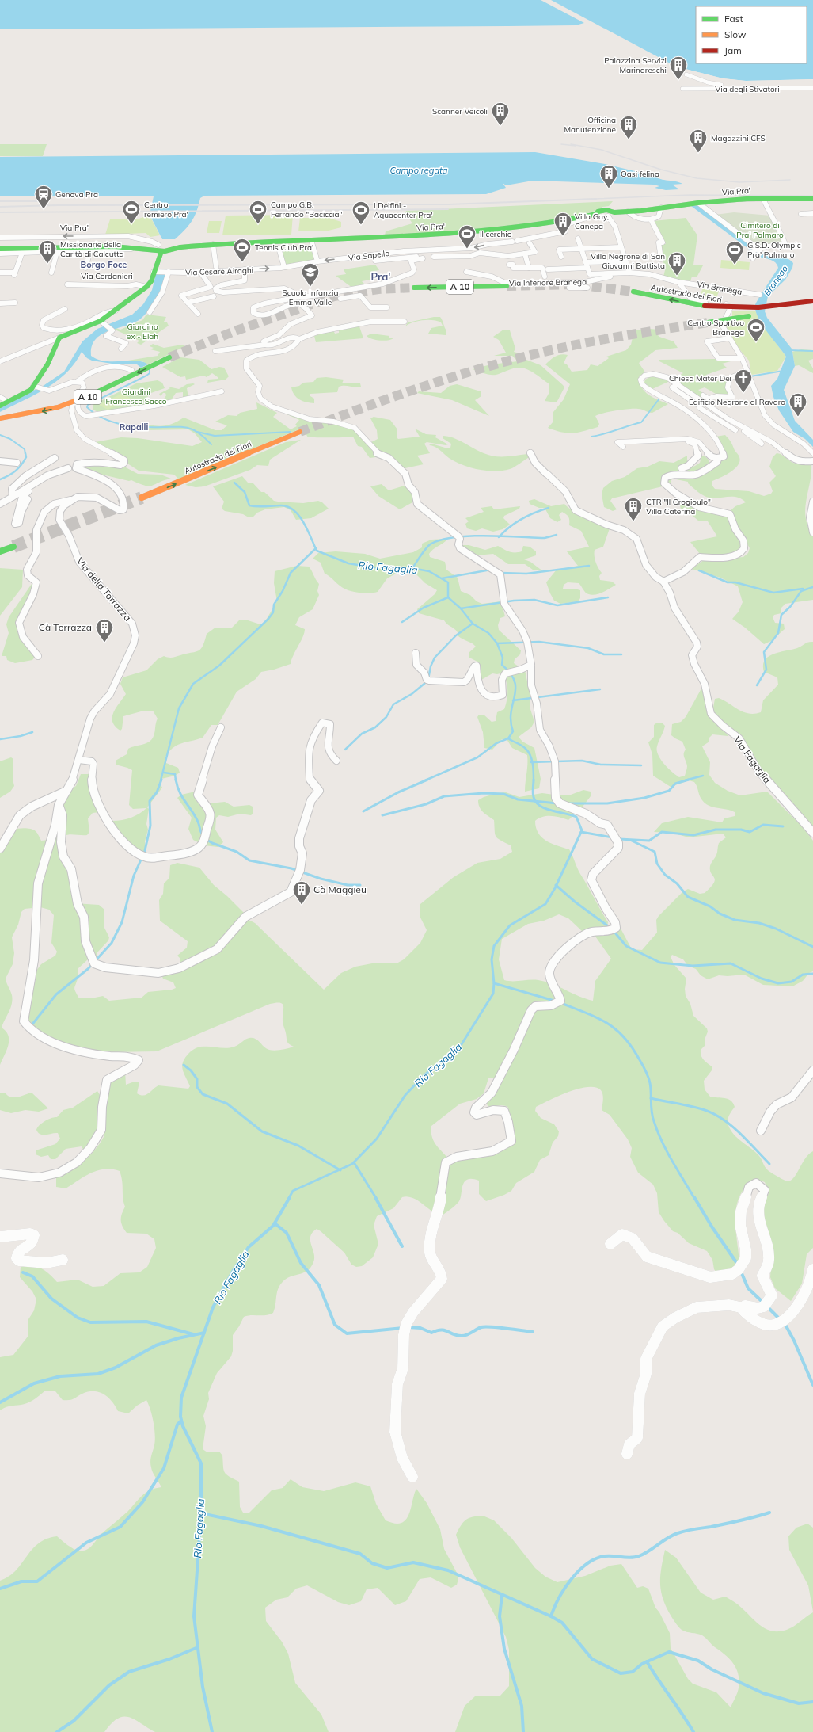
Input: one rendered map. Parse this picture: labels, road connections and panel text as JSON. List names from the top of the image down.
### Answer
{
  "streets": {
    "main road": [
      "Via Pra'",
      "Via Cordanieri",
      "A 10",
      "Autostrada dei Fiori"
    ],
    "street": [
      "Via degli Stivatori",
      "Via Sapello",
      "Via Cesare Airaghi",
      "Via Inferiore Branega",
      "Via Branega",
      "Via della Torrazza",
      "Via Fagaglia"
    ]
  },
  "crossings": [
    ["Via Pra'", "Via Sapello"],
    ["Via Pra'", "Via Cordanieri"],
    ["Via Sapello", "Via Cesare Airaghi"],
    ["Via Cesare Airaghi", "Via Cordanieri"],
    ["Via Inferiore Branega", "Via Branega"]
  ],
  "districts": ["Borgo Foce", "Pra'", "Rapalli"],
  "water": ["Campo regata", "Branega", "Rio Fagaglia"],
  "parks": ["Cimitero di Pra' Palmaro", "Giardino ex - Elah", "Giardini Francesco Sacco"],
  "places": {
    "building": [
      "Palazzina Servizi Marinareschi",
      "Scanner Veicoli",
      "Officina Manutenzione",
      "Magazzini CFS",
      "Oasi felina",
      "Villa Gay, Canepa",
      "Missionarie della Carità di Calcutta",
      "Villa Negrone di San Giovanni Battista",
      "Edificio Negrone al Ravaro",
      "CTR \"Il Crogioulo\" Villa Caterina",
      "Cà Torrazza",
      "Cà Maggieu"
    ],
    "station": ["Genova Pra"],
    "sports": [
      "Centro remiero Pra'",
      "Campo G.B. Ferrando \"Baciccia\"",
      "I Delfini - Aquacenter Pra'",
      "Il cerchio",
      "Tennis Club Pra'",
      "G.S.D. Olympic Pra' Palmaro",
      "Centro Sportivo Branega"
    ],
    "school or university": ["Scuola Infanzia Emma Valle"],
    "church": ["Chiesa Mater Dei"]
  },
  "legend": ["Fast", "Slow", "Jam"]
}
